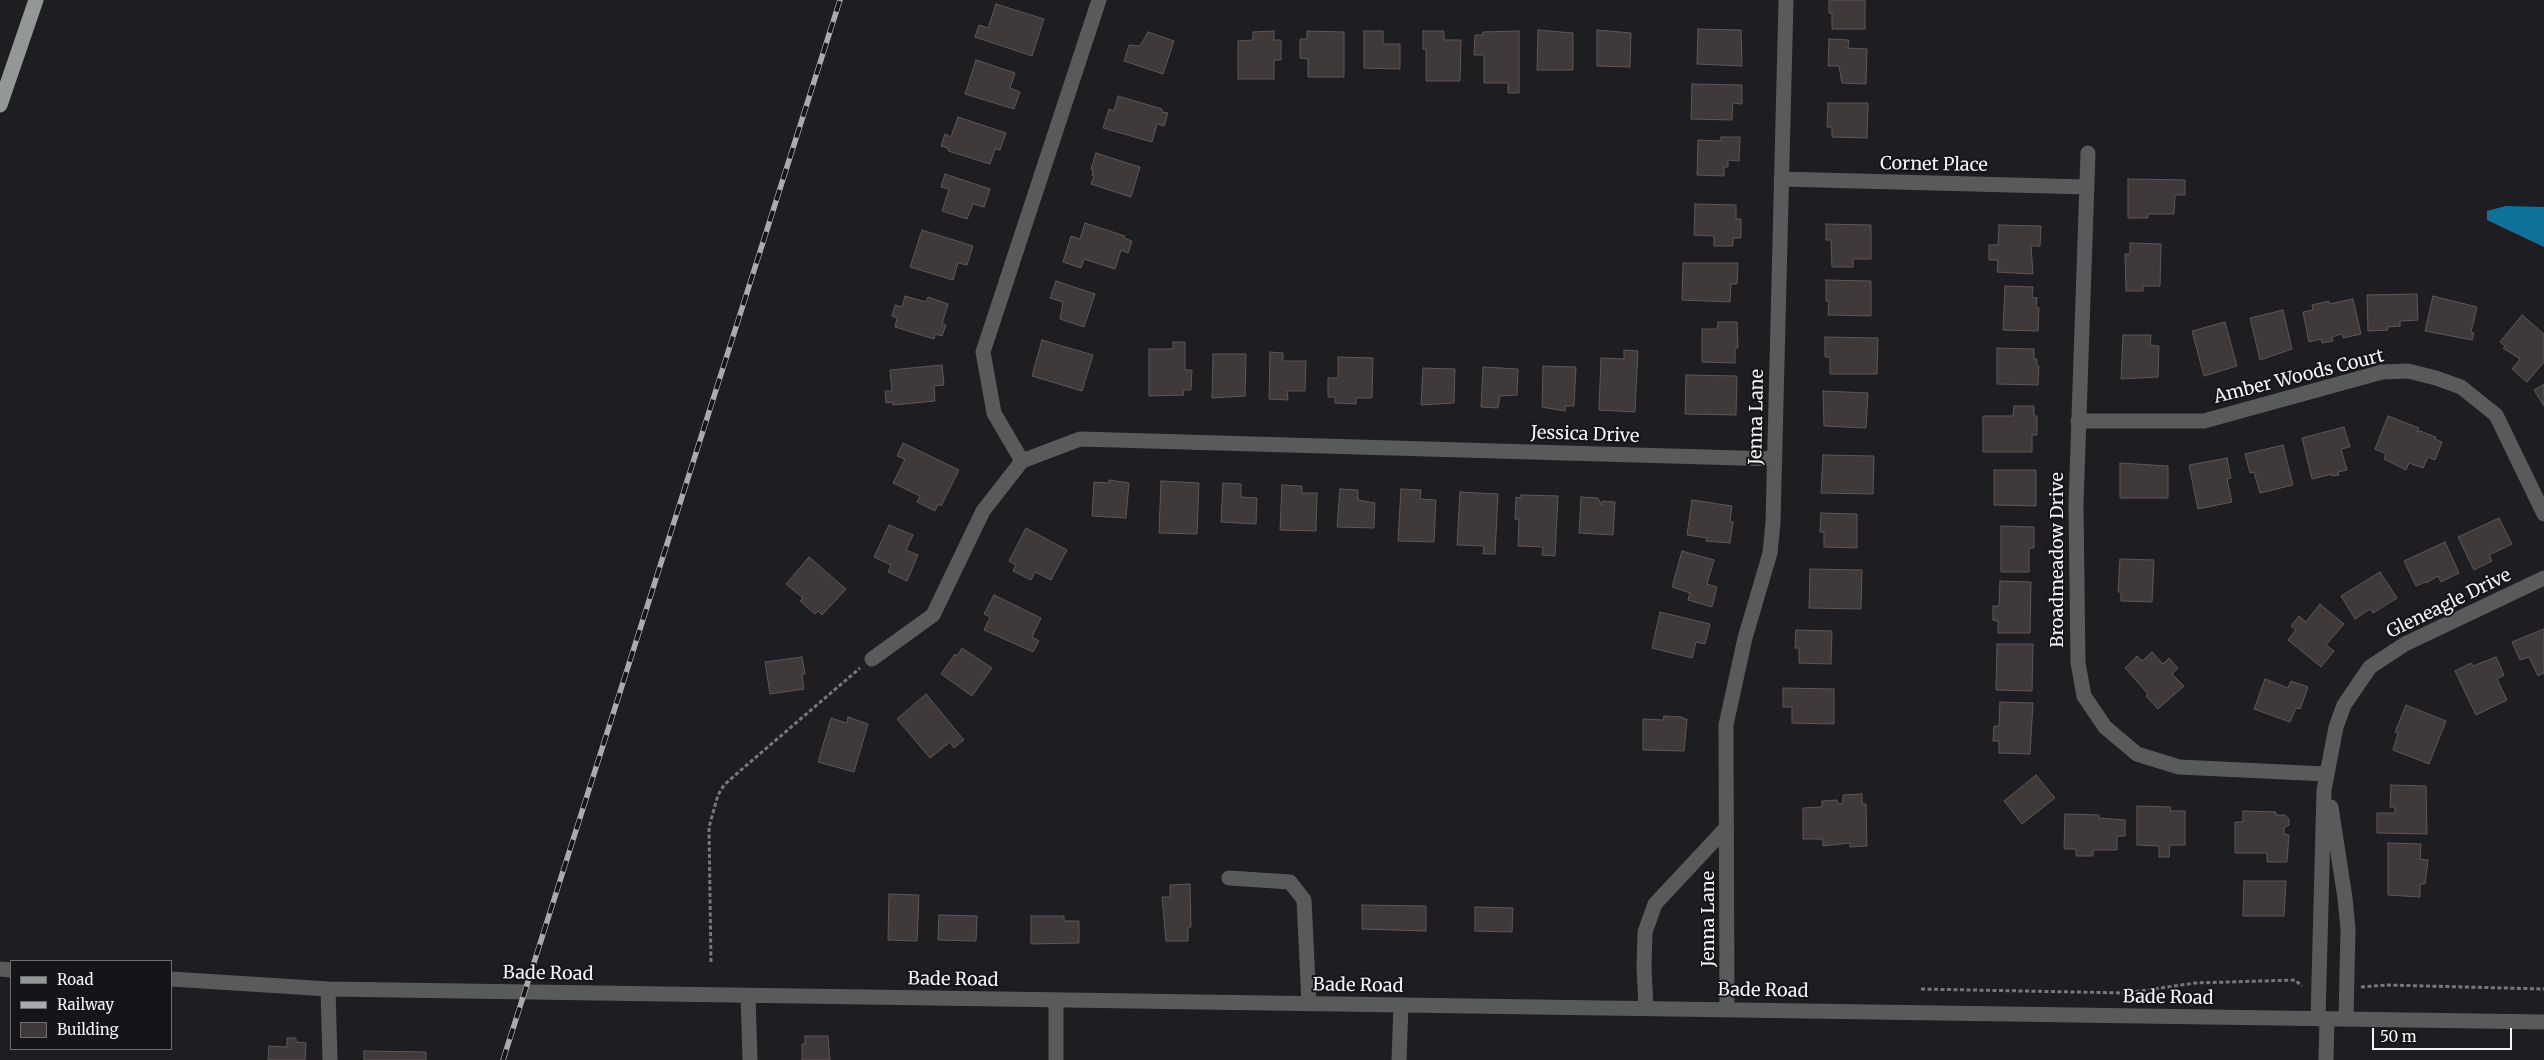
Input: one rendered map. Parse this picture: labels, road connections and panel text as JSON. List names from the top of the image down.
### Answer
{
  "streets": {
    "street": [
      "Cornet Place",
      "Amber Woods Court",
      "Jenna Lane",
      "Jessica Drive",
      "Broadmeadow Drive",
      "Gleneagle Drive",
      "Bade Road"
    ]
  },
  "crossings": [
    ["Cornet Place", "Jenna Lane"],
    ["Cornet Place", "Broadmeadow Drive"],
    ["Amber Woods Court", "Broadmeadow Drive"],
    ["Jenna Lane", "Jessica Drive"],
    ["Jenna Lane", "Bade Road"],
    ["Broadmeadow Drive", "Gleneagle Drive"],
    ["Gleneagle Drive", "Bade Road"]
  ],
  "legend": ["Road", "Railway", "Building"],
  "scale_bar": "50 m"
}
